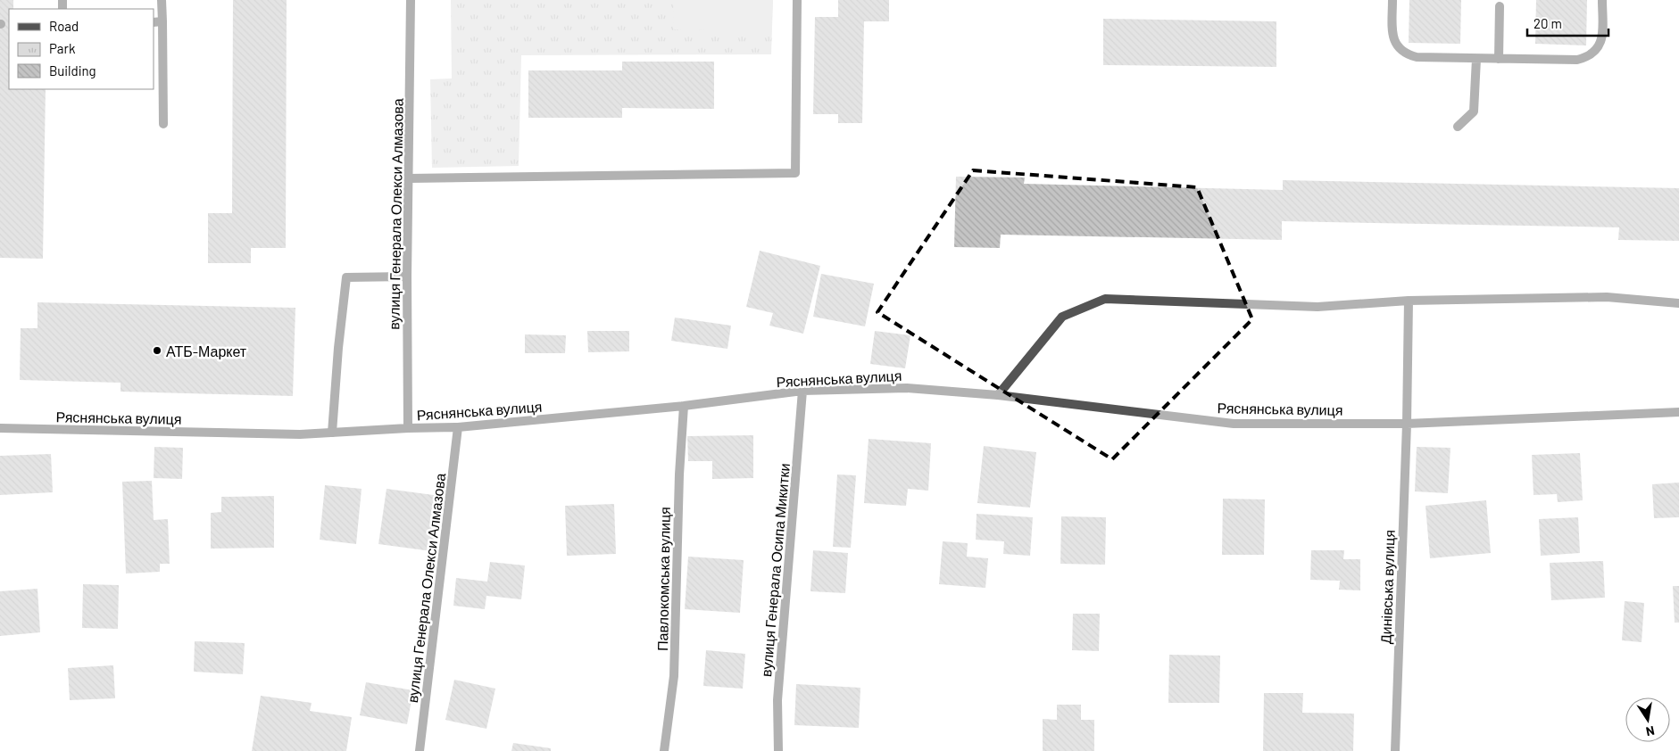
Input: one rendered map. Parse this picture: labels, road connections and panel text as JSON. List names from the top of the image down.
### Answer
{
  "streets": {
    "street": [
      "вулиця Генерала Олекси Алмазова",
      "Ряснянська вулиця",
      "вулиця Генерала Осипа Микитки",
      "Павлокомська вулиця",
      "Динівська вулиця"
    ]
  },
  "crossings": [
    ["вулиця Генерала Олекси Алмазова", "Ряснянська вулиця"],
    ["Ряснянська вулиця", "вулиця Генерала Осипа Микитки"],
    ["Ряснянська вулиця", "Павлокомська вулиця"],
    ["Ряснянська вулиця", "Динівська вулиця"]
  ],
  "places": ["АТБ-Маркет"],
  "legend": ["Road", "Park", "Building"],
  "scale_bar": "20 m",
  "north": "bottom"
}
